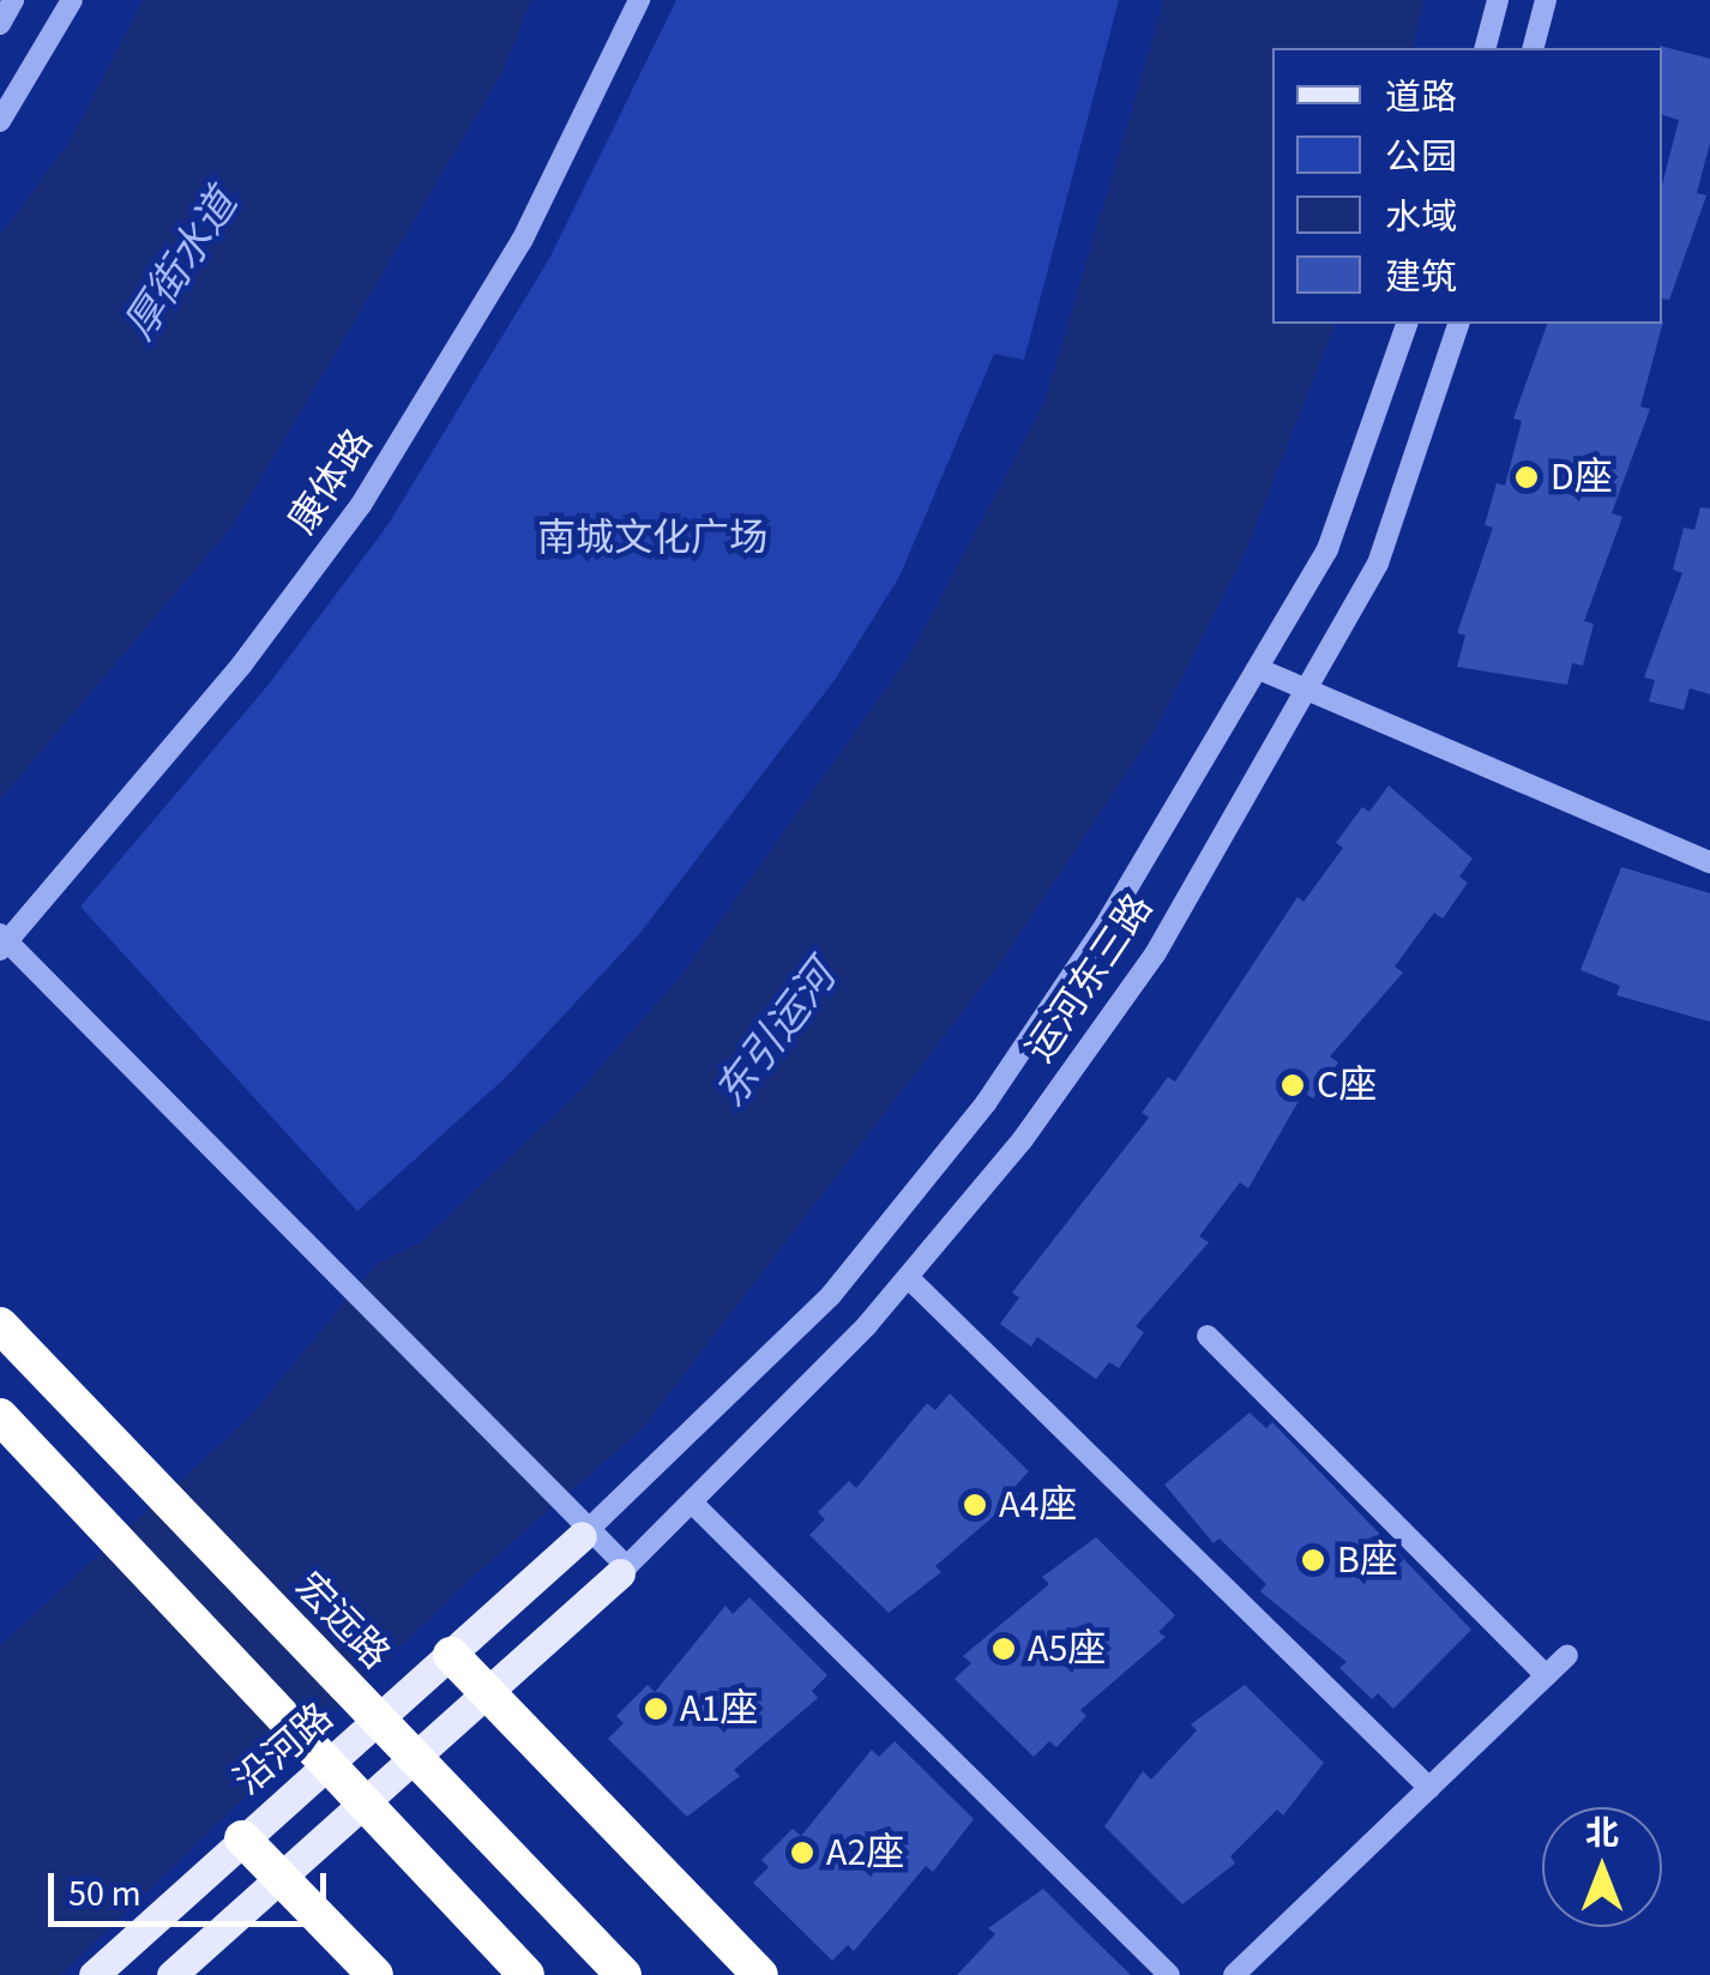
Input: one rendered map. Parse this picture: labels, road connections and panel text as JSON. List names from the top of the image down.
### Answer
{
  "streets": {
    "highway": ["宏远路"],
    "main road": ["沿河路"],
    "street": ["康体路", "运河东三路"]
  },
  "crossings": [
    ["运河东三路", "沿河路"]
  ],
  "water": ["厚街水道", "东引运河"],
  "parks": ["南城文化广场"],
  "places": [
    "D座",
    "C座",
    "A4座",
    "B座",
    "A5座",
    "A1座",
    "A2座"
  ],
  "legend": [
    "道路",
    "公园",
    "水域",
    "建筑"
  ],
  "scale_bar": "50 m",
  "north": "top"
}
